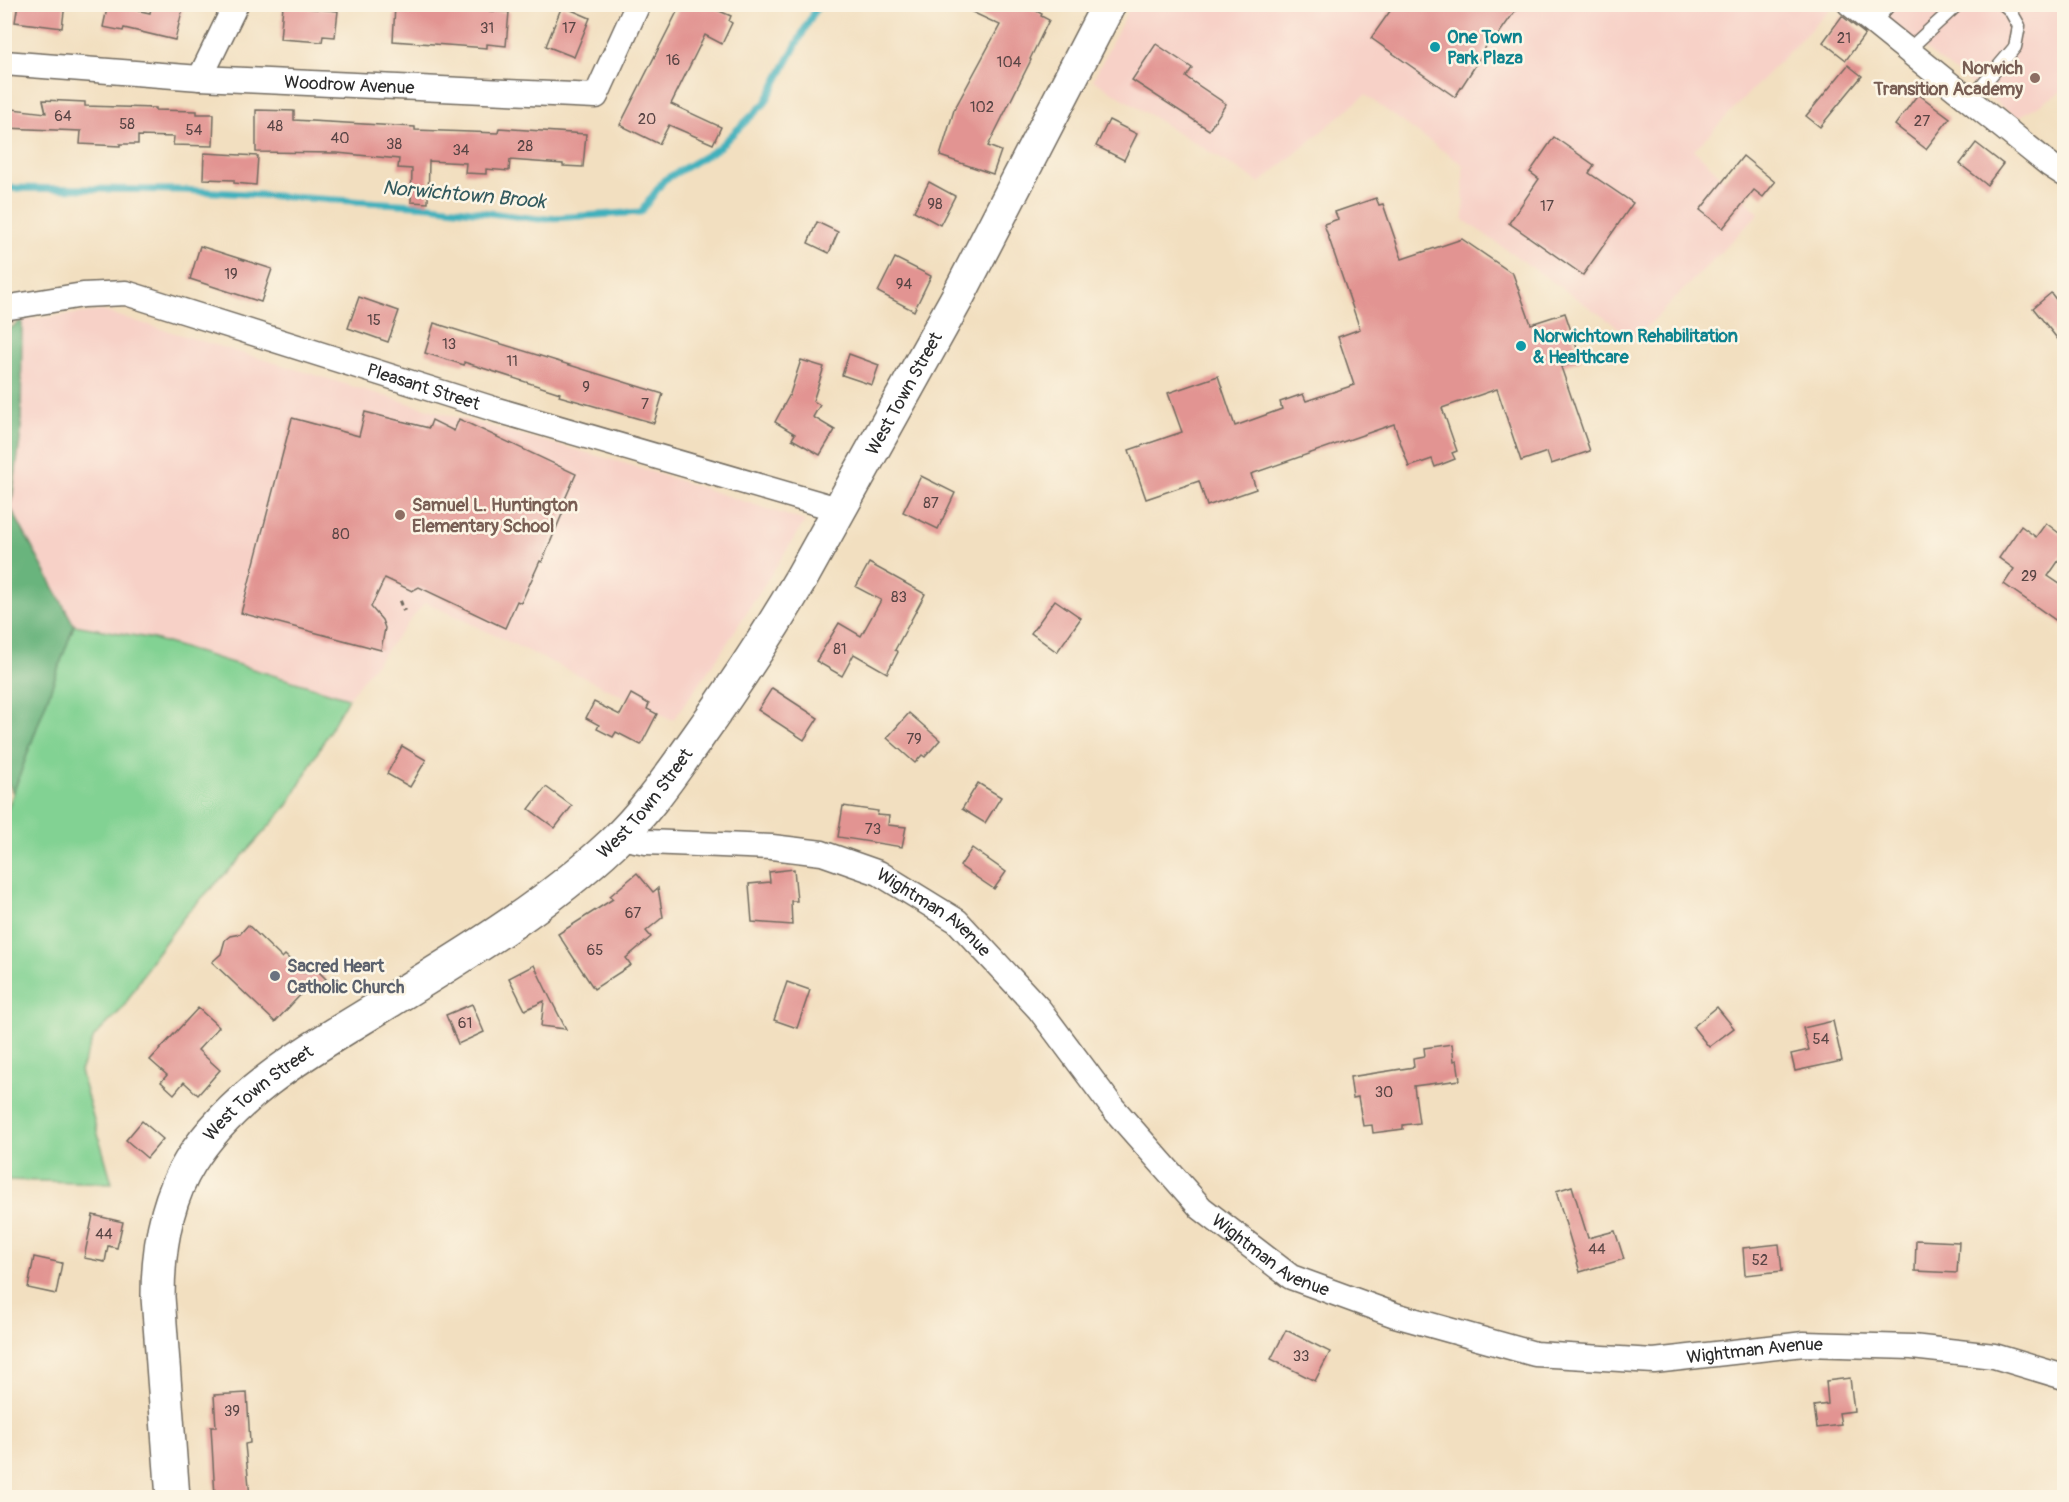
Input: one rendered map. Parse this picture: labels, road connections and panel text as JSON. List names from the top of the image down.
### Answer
{
  "streets": {
    "main road": ["West Town Street"],
    "street": ["Woodrow Avenue", "Pleasant Street", "Wightman Avenue"]
  },
  "crossings": [
    ["Pleasant Street", "West Town Street"],
    ["West Town Street", "Wightman Avenue"]
  ],
  "water": ["Norwichtown Brook"],
  "places": [
    "One Town Park Plaza",
    "Norwich Transition Academy",
    "Norwichtown Rehabilitation & Healthcare",
    "Samuel L. Huntington Elementary School",
    "Sacred Heart Catholic Church"
  ],
  "house_numbers": [
    "31",
    "17",
    "21",
    "16",
    "104",
    "102",
    "64",
    "20",
    "27",
    "58",
    "48",
    "54",
    "40",
    "38",
    "28",
    "34",
    "98",
    "17",
    "19",
    "94",
    "15",
    "13",
    "11",
    "9",
    "7",
    "87",
    "80",
    "29",
    "83",
    "81",
    "79",
    "73",
    "67",
    "65",
    "61",
    "54",
    "30",
    "44",
    "44",
    "52",
    "33",
    "39"
  ]
}
